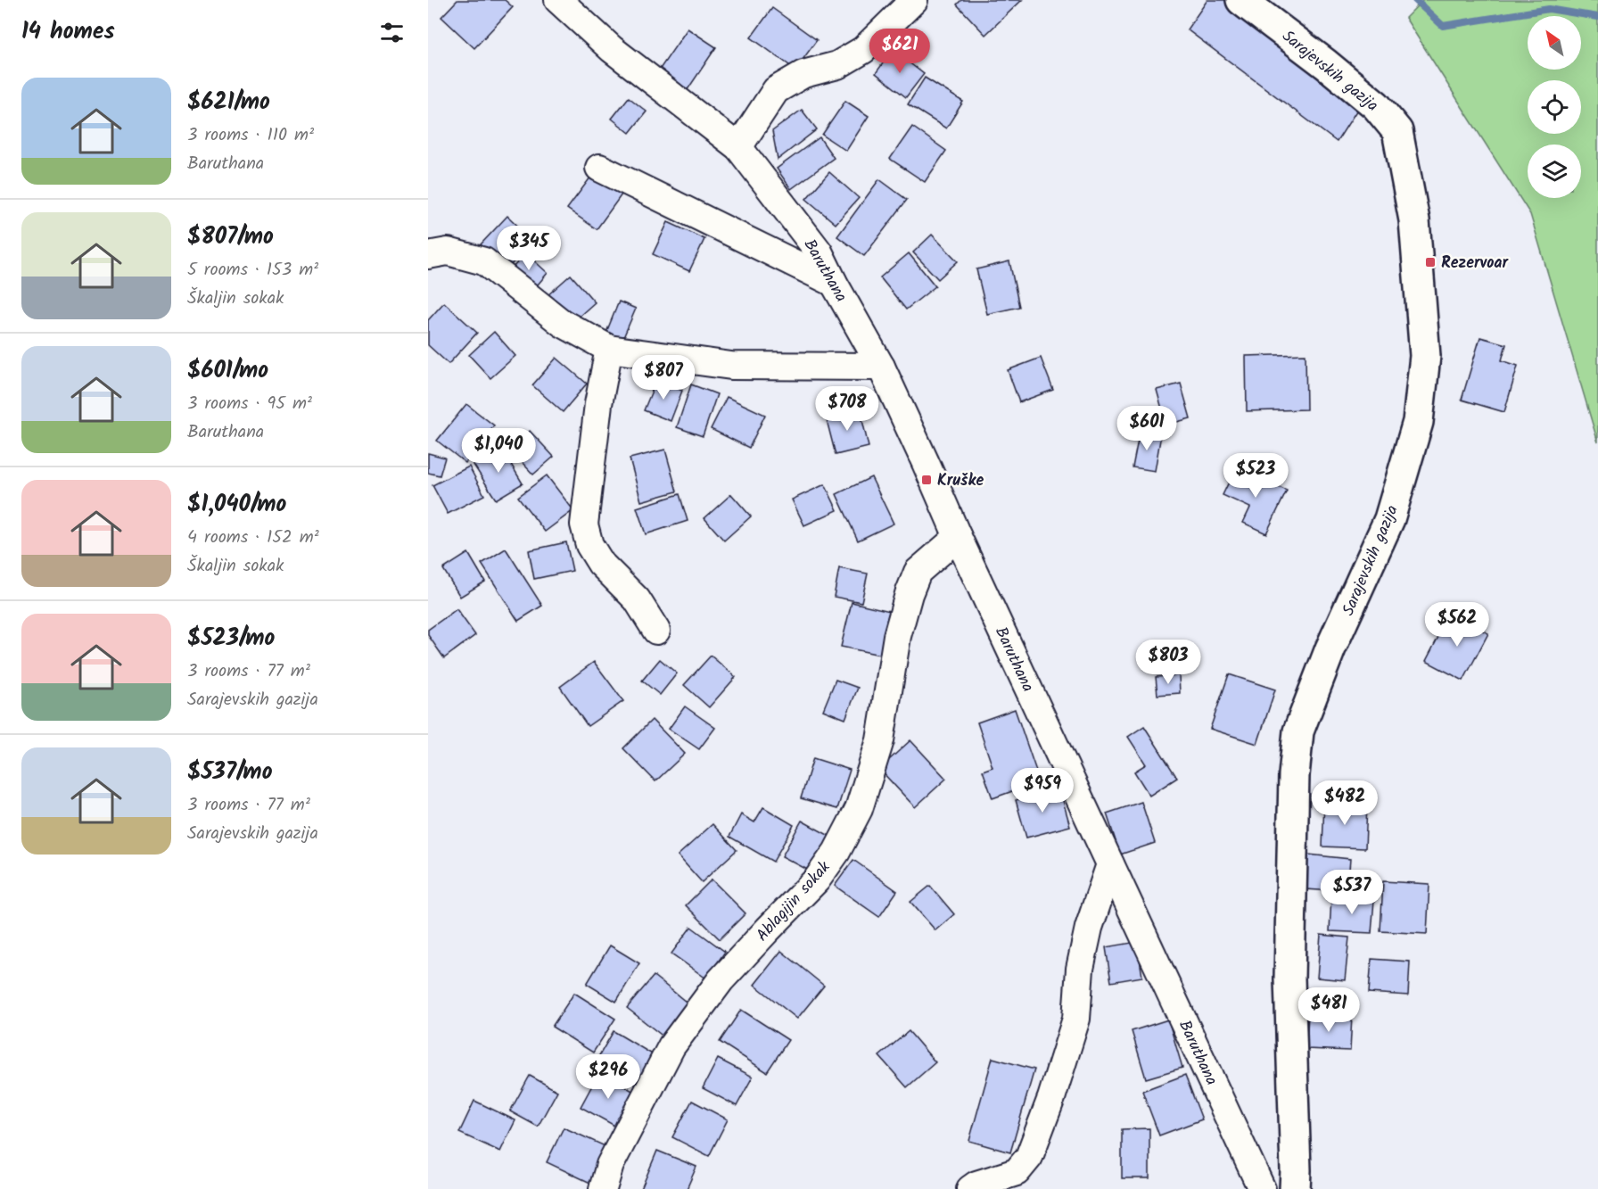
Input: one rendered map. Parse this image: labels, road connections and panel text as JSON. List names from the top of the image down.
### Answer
{
  "streets": {
    "main road": ["Sarajevskih gazija"],
    "street": ["Baruthana", "Ablagijin sokak"]
  },
  "crossings": [
    ["Baruthana", "Ablagijin sokak"]
  ],
  "places": {
    "transit": ["Rezervoar", "Kruške"]
  },
  "north": "top left",
  "page": {
    "heading": "14 homes",
    "price": [
      "$621",
      "$345",
      "$807",
      "$708",
      "$601",
      "$1,040",
      "$523",
      "$562",
      "$803",
      "$959",
      "$482",
      "$537",
      "$481",
      "$296"
    ],
    "list": [
      {
        "name": "$621/mo",
        "note": "3 rooms · 110 m² · Baruthana"
      },
      {
        "name": "$807/mo",
        "note": "5 rooms · 153 m² · Škaljin sokak"
      },
      {
        "name": "$601/mo",
        "note": "3 rooms · 95 m² · Baruthana"
      },
      {
        "name": "$1,040/mo",
        "note": "4 rooms · 152 m² · Škaljin sokak"
      },
      {
        "name": "$523/mo",
        "note": "3 rooms · 77 m² · Sarajevskih gazija"
      },
      {
        "name": "$537/mo",
        "note": "3 rooms · 77 m² · Sarajevskih gazija"
      }
    ]
  }
}
